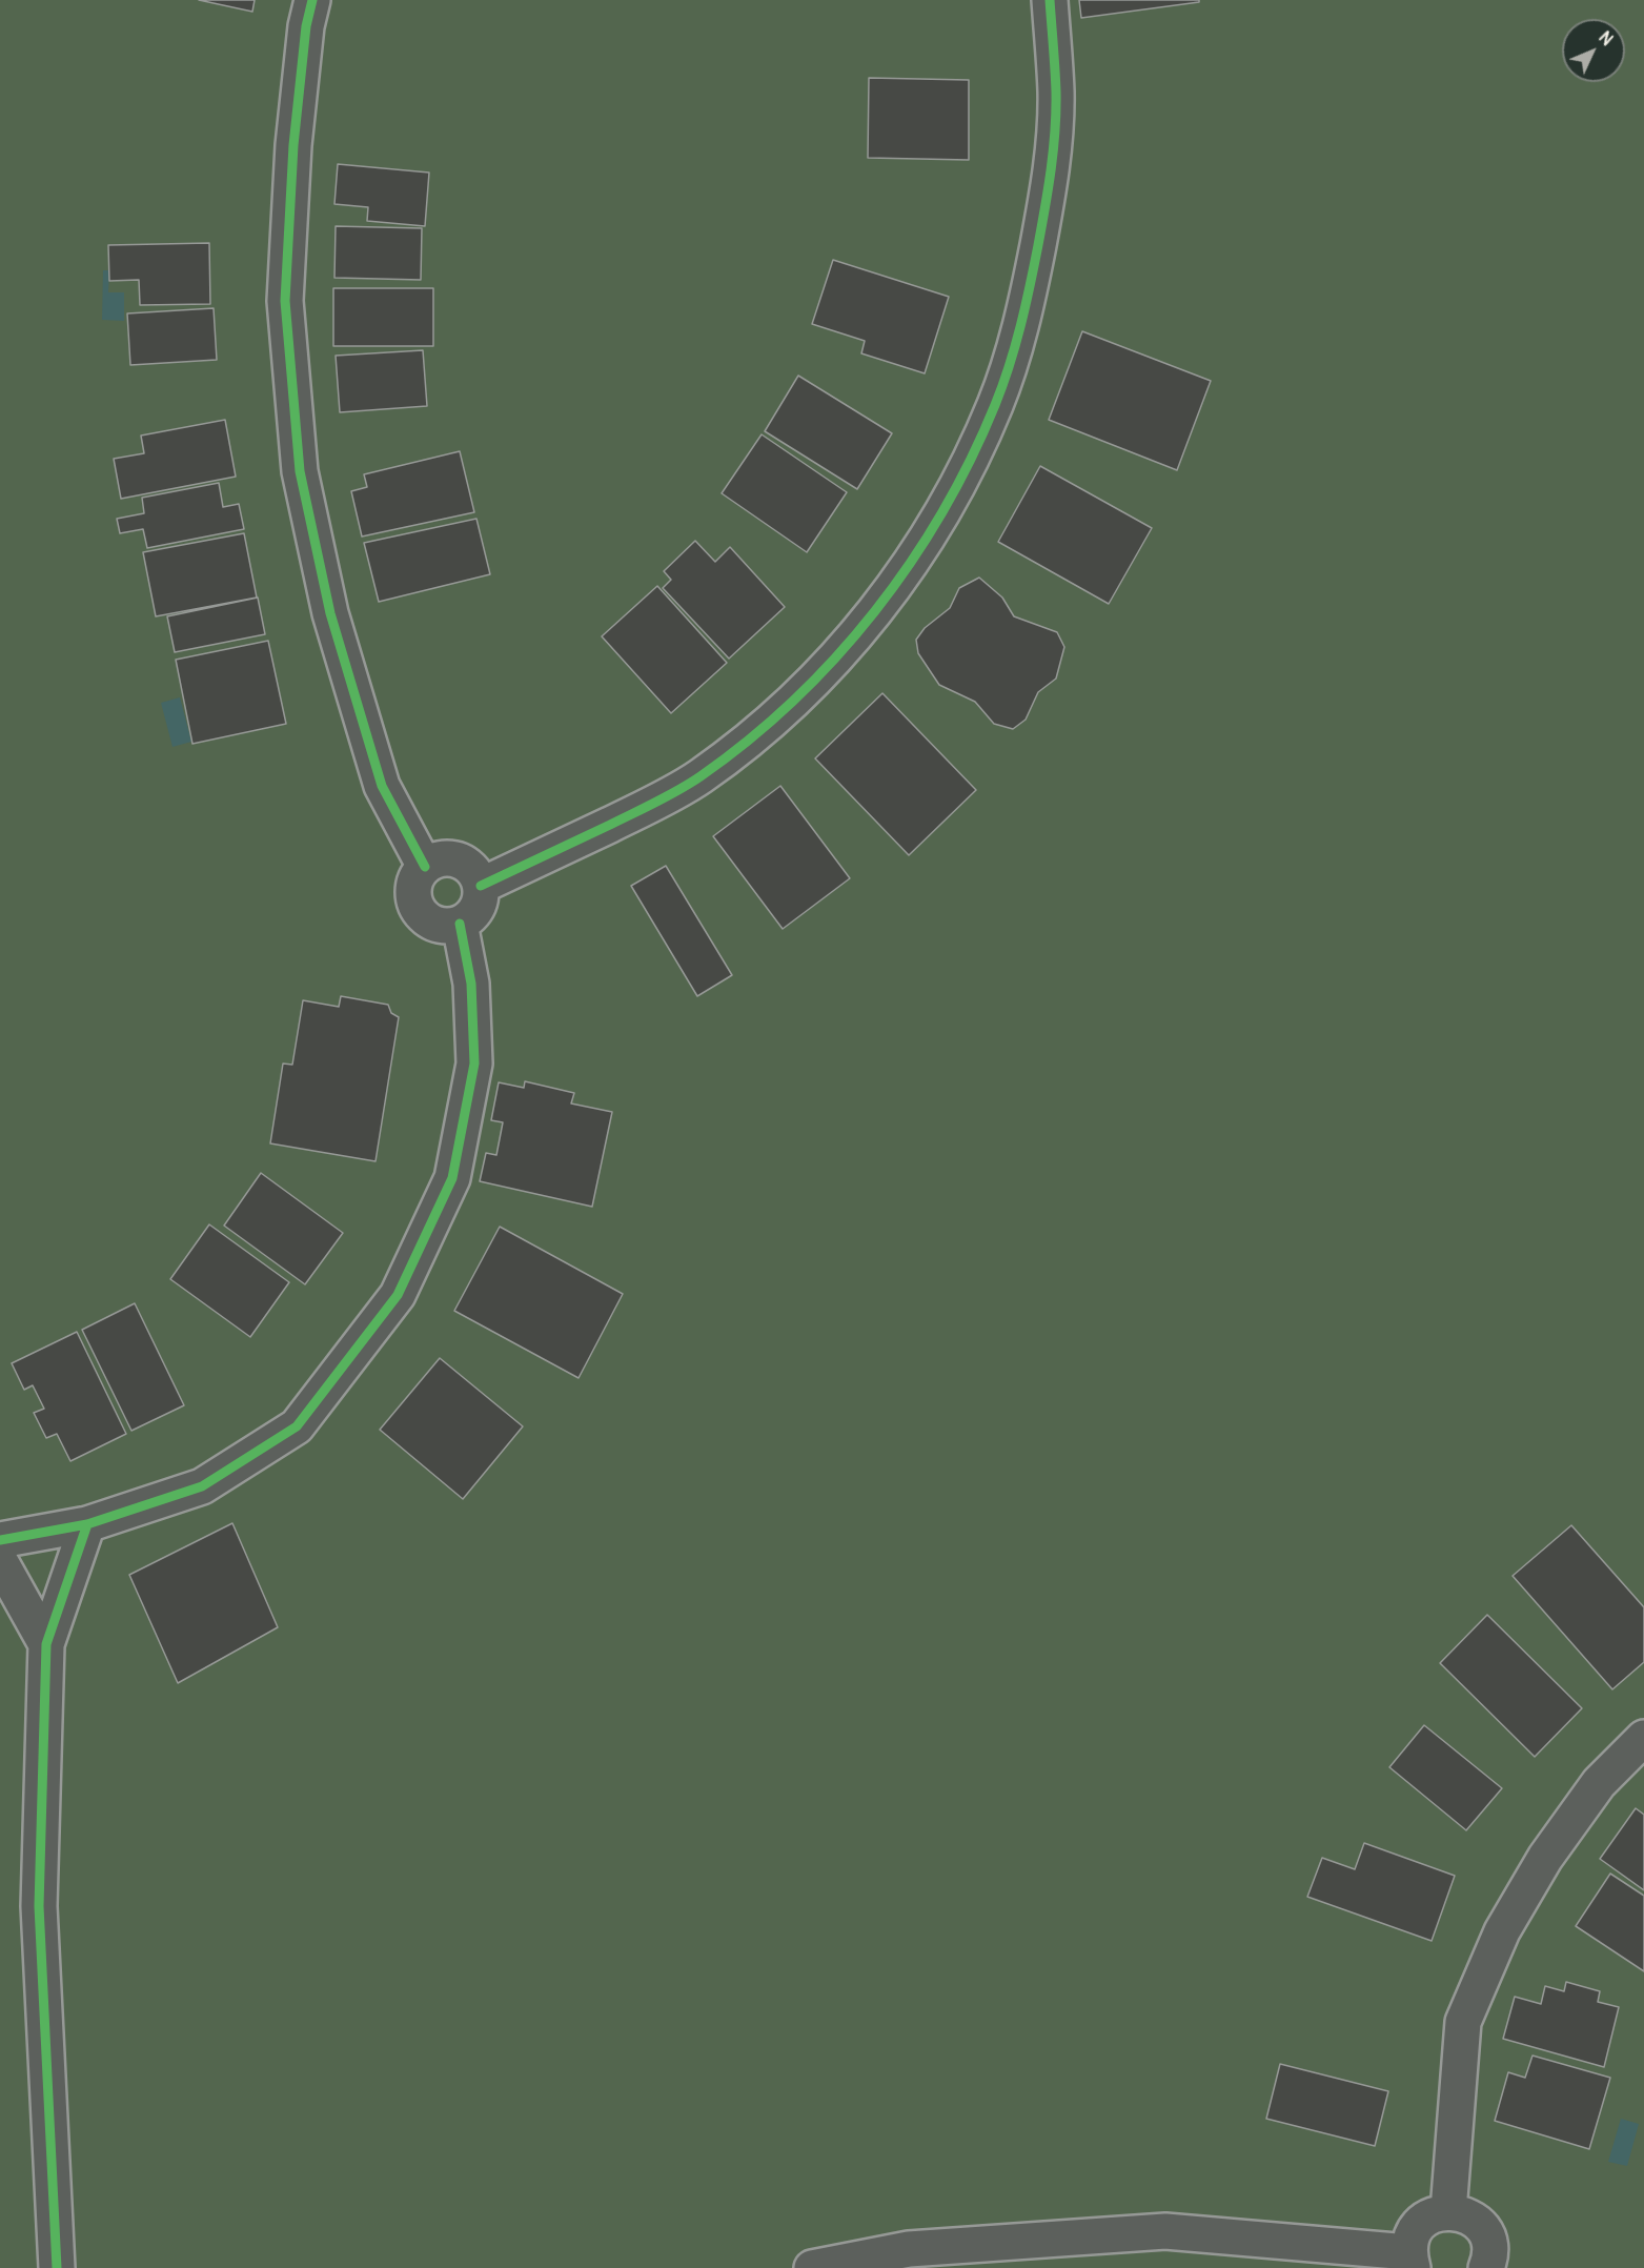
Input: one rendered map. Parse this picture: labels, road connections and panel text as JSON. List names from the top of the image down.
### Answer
{
  "north": "top right"
}
